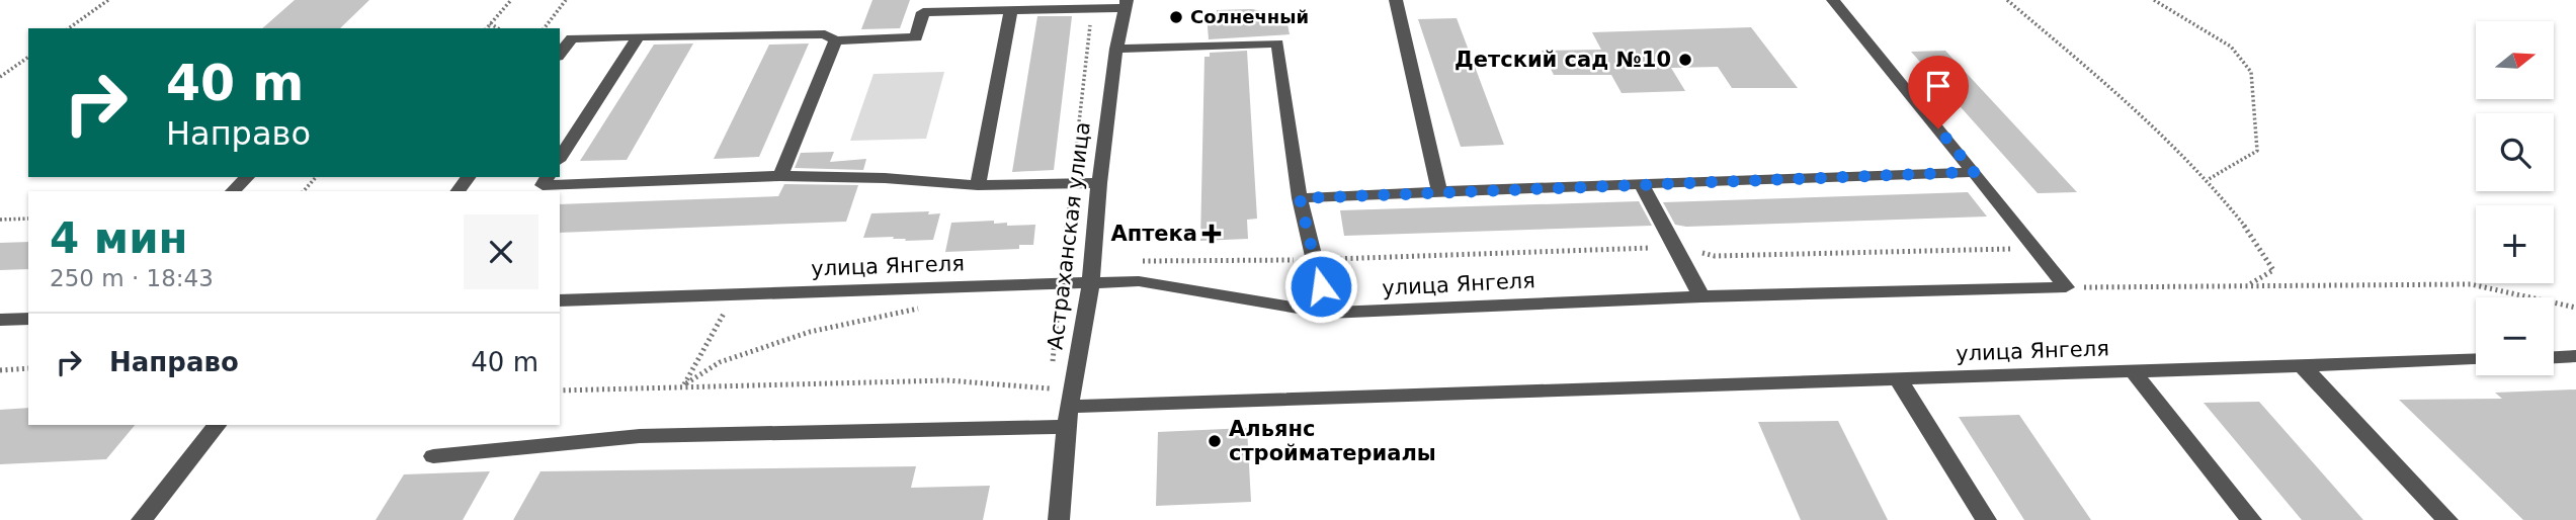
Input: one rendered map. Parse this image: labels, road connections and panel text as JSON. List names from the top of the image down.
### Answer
{
  "streets": {
    "street": ["Астраханская улица", "улица Янгеля"]
  },
  "crossings": [
    ["Астраханская улица", "улица Янгеля"]
  ],
  "places": {
    "other": ["Солнечный", "Детский сад №10", "Альянс стройматериалы"],
    "health": ["Аптека"]
  },
  "north": "right",
  "page": {
    "map_buttons": ["+", "−"],
    "turn": ["40 m", "Направо"],
    "heading": ["4 мин", "250 m · 18:43"],
    "list": [
      {
        "name": "Направо",
        "value": "40 m"
      }
    ]
  }
}
